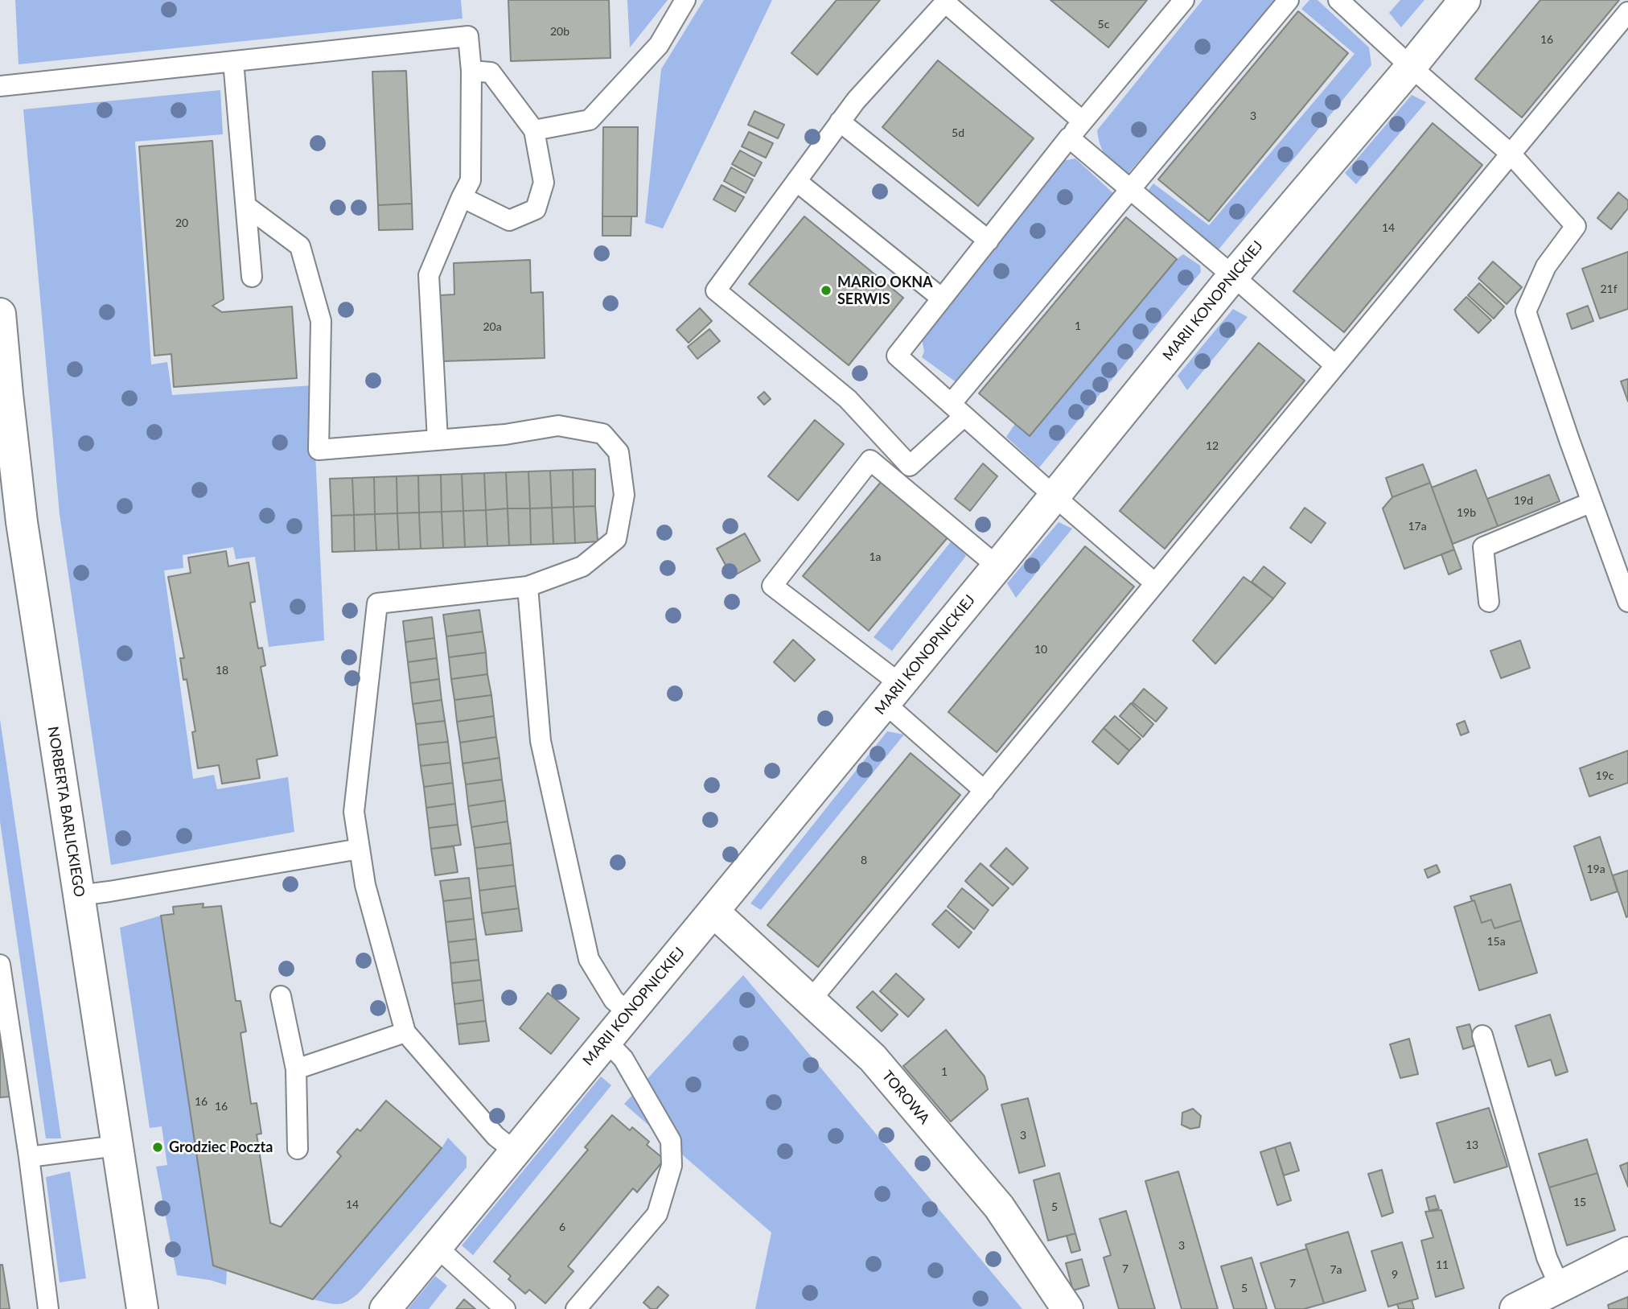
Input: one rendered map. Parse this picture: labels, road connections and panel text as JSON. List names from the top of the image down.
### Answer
{
  "streets": {
    "street": ["MARII KONOPNICKIEJ", "NORBERTA BARLICKIEGO", "TOROWA"]
  },
  "crossings": [
    ["MARII KONOPNICKIEJ", "TOROWA"]
  ],
  "places": ["MARIO OKNA SERWIS", "Grodziec Poczta"],
  "house_numbers": [
    "5c",
    "20b",
    "16",
    "3",
    "5d",
    "20",
    "14",
    "21f",
    "1",
    "20a",
    "12",
    "19d",
    "19b",
    "17a",
    "1a",
    "10",
    "18",
    "19c",
    "8",
    "19a",
    "15a",
    "1",
    "16",
    "16",
    "3",
    "13",
    "15",
    "14",
    "5",
    "6",
    "3",
    "11",
    "7",
    "7a",
    "9",
    "7",
    "5"
  ]
}
